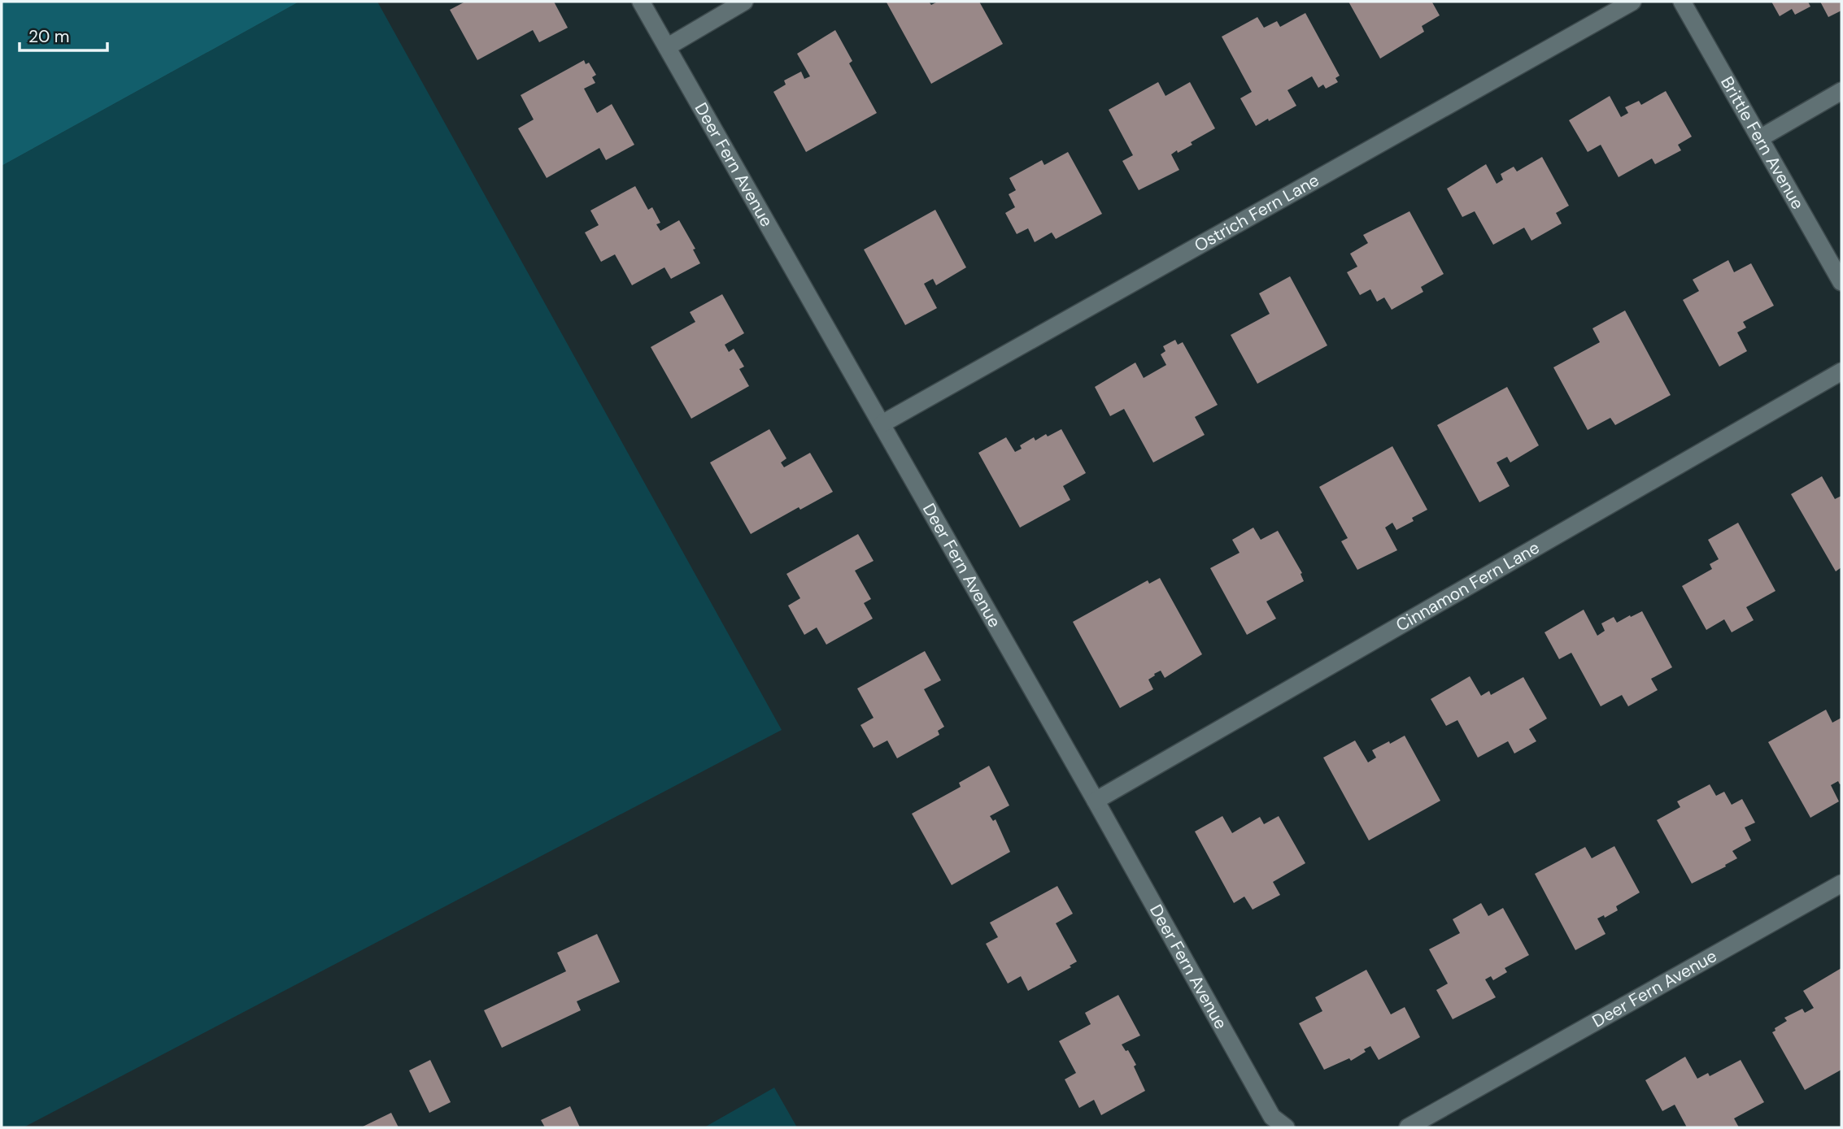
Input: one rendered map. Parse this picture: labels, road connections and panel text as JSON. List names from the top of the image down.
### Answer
{
  "streets": {
    "street": [
      "Brittle Fern Avenue",
      "Deer Fern Avenue",
      "Ostrich Fern Lane",
      "Cinnamon Fern Lane"
    ]
  },
  "crossings": [
    ["Deer Fern Avenue", "Ostrich Fern Lane"],
    ["Deer Fern Avenue", "Cinnamon Fern Lane"]
  ],
  "scale_bar": "20 m"
}
